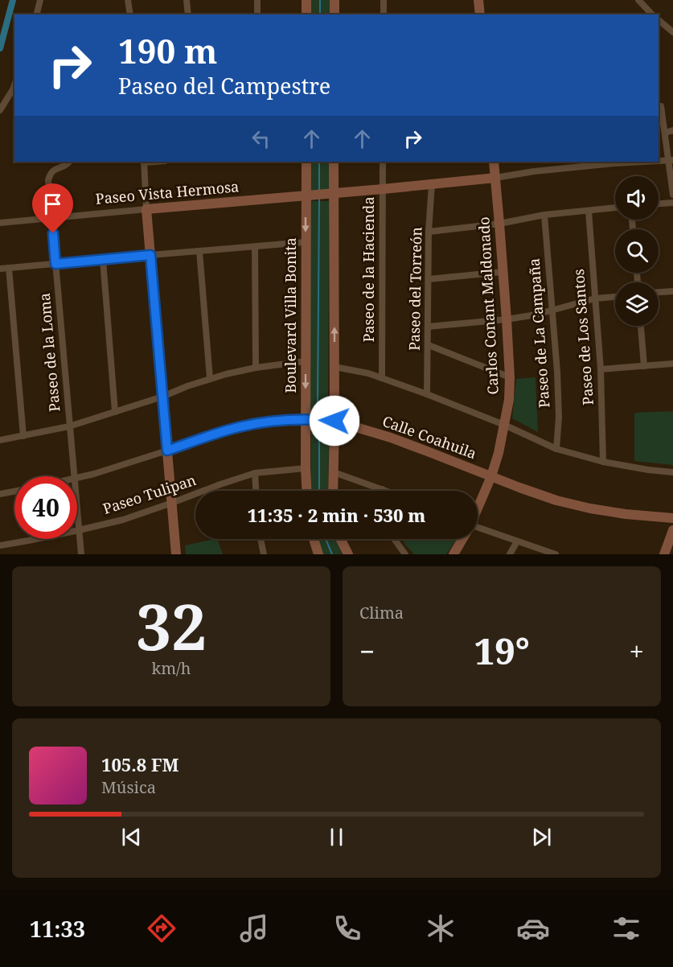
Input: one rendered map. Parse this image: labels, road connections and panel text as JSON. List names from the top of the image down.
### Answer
{
  "streets": {
    "street": [
      "Paseo Vista Hermosa",
      "Paseo de la Hacienda",
      "Paseo del Torreón",
      "Carlos Conant Maldonado",
      "Boulevard Villa Bonita",
      "Paseo de La Campaña",
      "Paseo de Los Santos",
      "Paseo de la Loma",
      "Calle Coahuila",
      "Paseo Tulipan"
    ]
  },
  "crossings": [
    ["Paseo Vista Hermosa", "Boulevard Villa Bonita"],
    ["Paseo Vista Hermosa", "Paseo de la Loma"],
    ["Carlos Conant Maldonado", "Calle Coahuila"],
    ["Boulevard Villa Bonita", "Calle Coahuila"],
    ["Boulevard Villa Bonita", "Paseo Tulipan"],
    ["Paseo de la Loma", "Paseo Tulipan"]
  ],
  "page": {
    "turn": ["190 m", "Paseo del Campestre"],
    "limit": "40",
    "trip": "11:35 · 2 min · 530 m",
    "tile": [
      ["32", "km/h"],
      "Clima"
    ],
    "heat": ["−", "19°", "+"],
    "song": ["105.8 FM", "Música"],
    "tabs": "11:33"
  }
}
